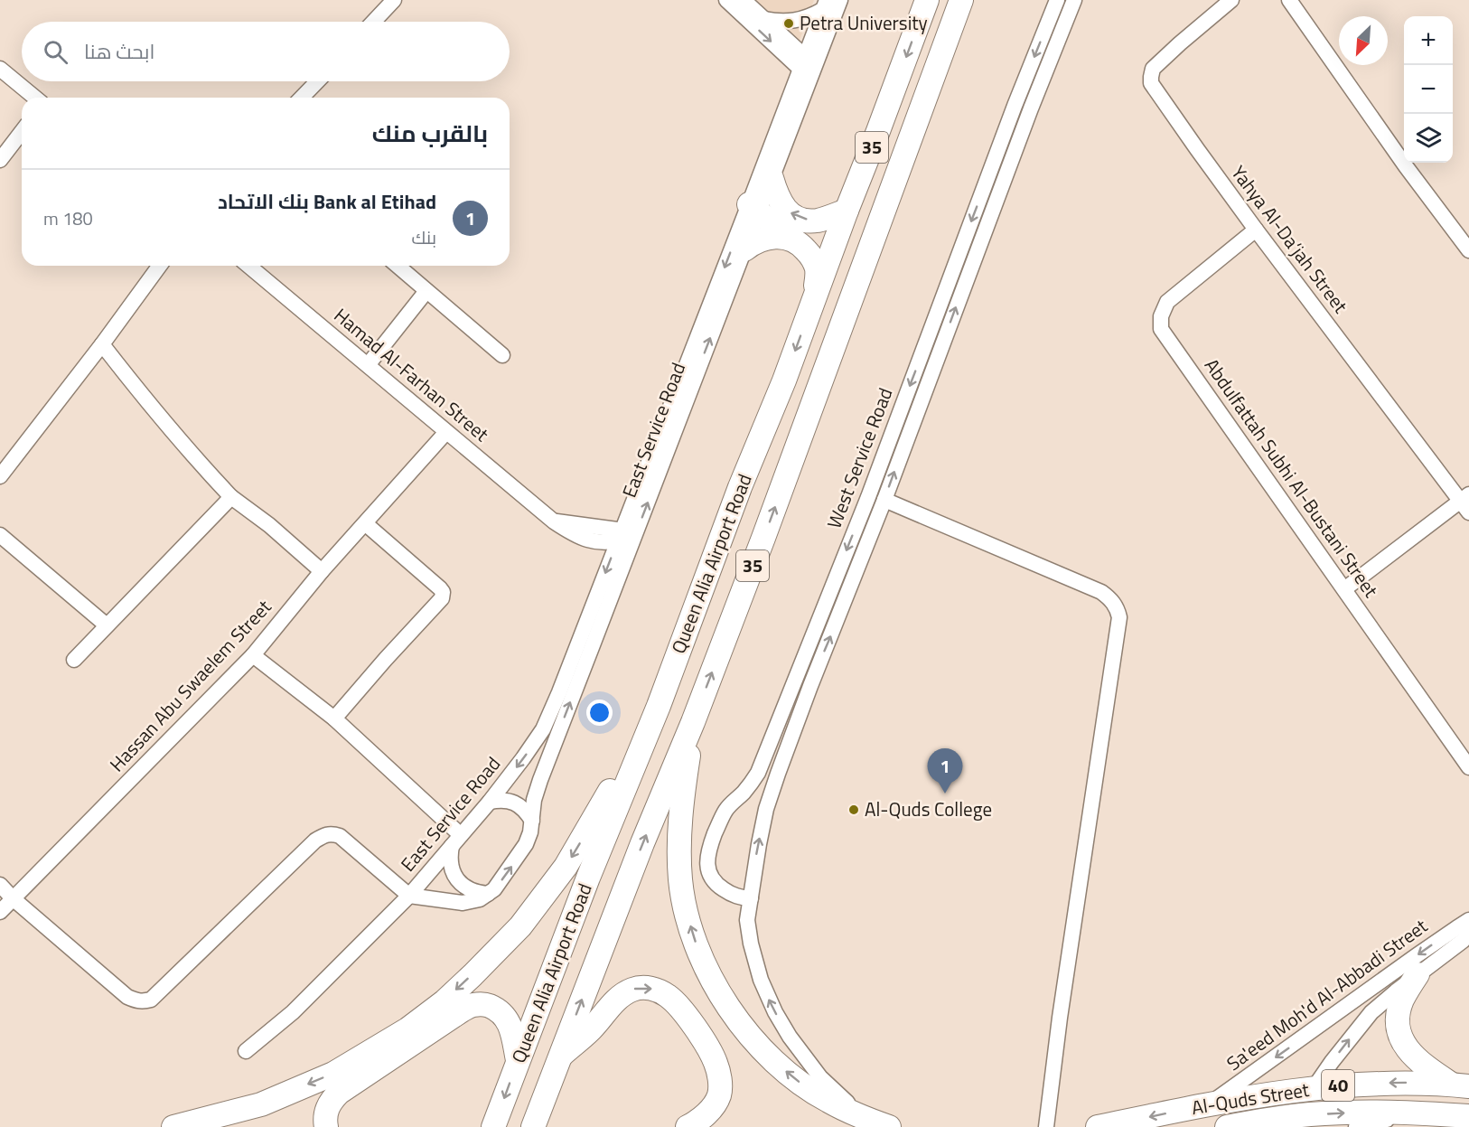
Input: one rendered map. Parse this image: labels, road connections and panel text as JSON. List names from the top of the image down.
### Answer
{
  "streets": {
    "highway": [
      "35",
      "Queen Alia Airport Road",
      "40",
      "Al-Quds Street"
    ],
    "street": [
      "Yahya Al-Da‘jah Street",
      "Hamad Al-Farhan Street",
      "East Service Road",
      "West Service Road",
      "Abdulfattah Subhi Al-Bustani Street",
      "Hassan Abu Swaelem Street",
      "Sa'eed Moh'd Al-Abbadi Street"
    ]
  },
  "crossings": [
    ["Yahya Al-Da‘jah Street", "Abdulfattah Subhi Al-Bustani Street"],
    ["Hamad Al-Farhan Street", "East Service Road"],
    ["Hamad Al-Farhan Street", "Hassan Abu Swaelem Street"],
    ["Sa'eed Moh'd Al-Abbadi Street", "Al-Quds Street"]
  ],
  "places": ["Petra University", "Al-Quds College"],
  "north": "bottom left",
  "page": {
    "map_buttons": ["+", "−"],
    "search": "ابحث هنا",
    "heading": "بالقرب منك",
    "list": [
      {
        "mark": "1",
        "name": "Bank al Etihad بنك الاتحاد",
        "note": "بنك",
        "value": "180 m"
      }
    ],
    "pins": "1"
  }
}
